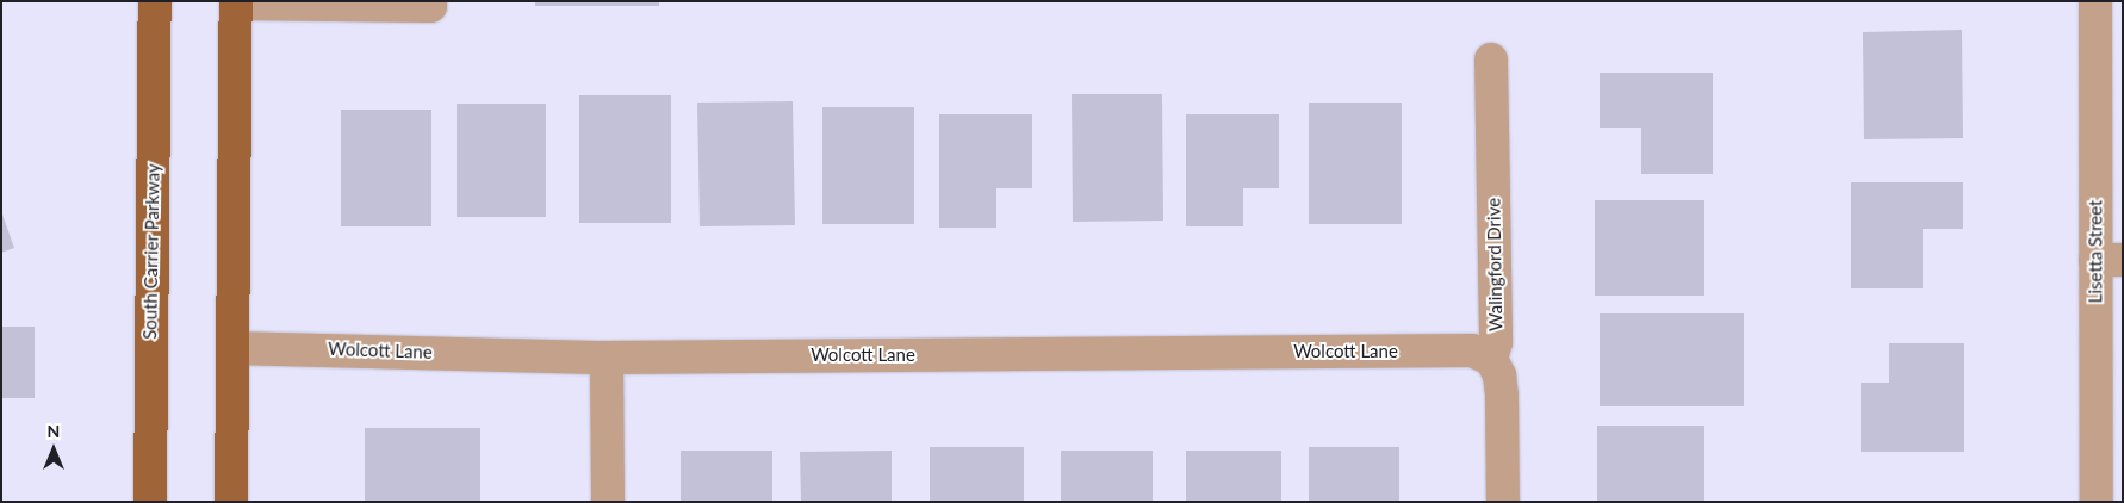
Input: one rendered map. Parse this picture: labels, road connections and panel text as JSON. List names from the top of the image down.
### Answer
{
  "streets": {
    "main road": ["South Carrier Parkway"],
    "street": ["Lisetta Street", "Walingford Drive", "Wolcott Lane"]
  },
  "crossings": [
    ["Walingford Drive", "Wolcott Lane"]
  ],
  "north": "top"
}
